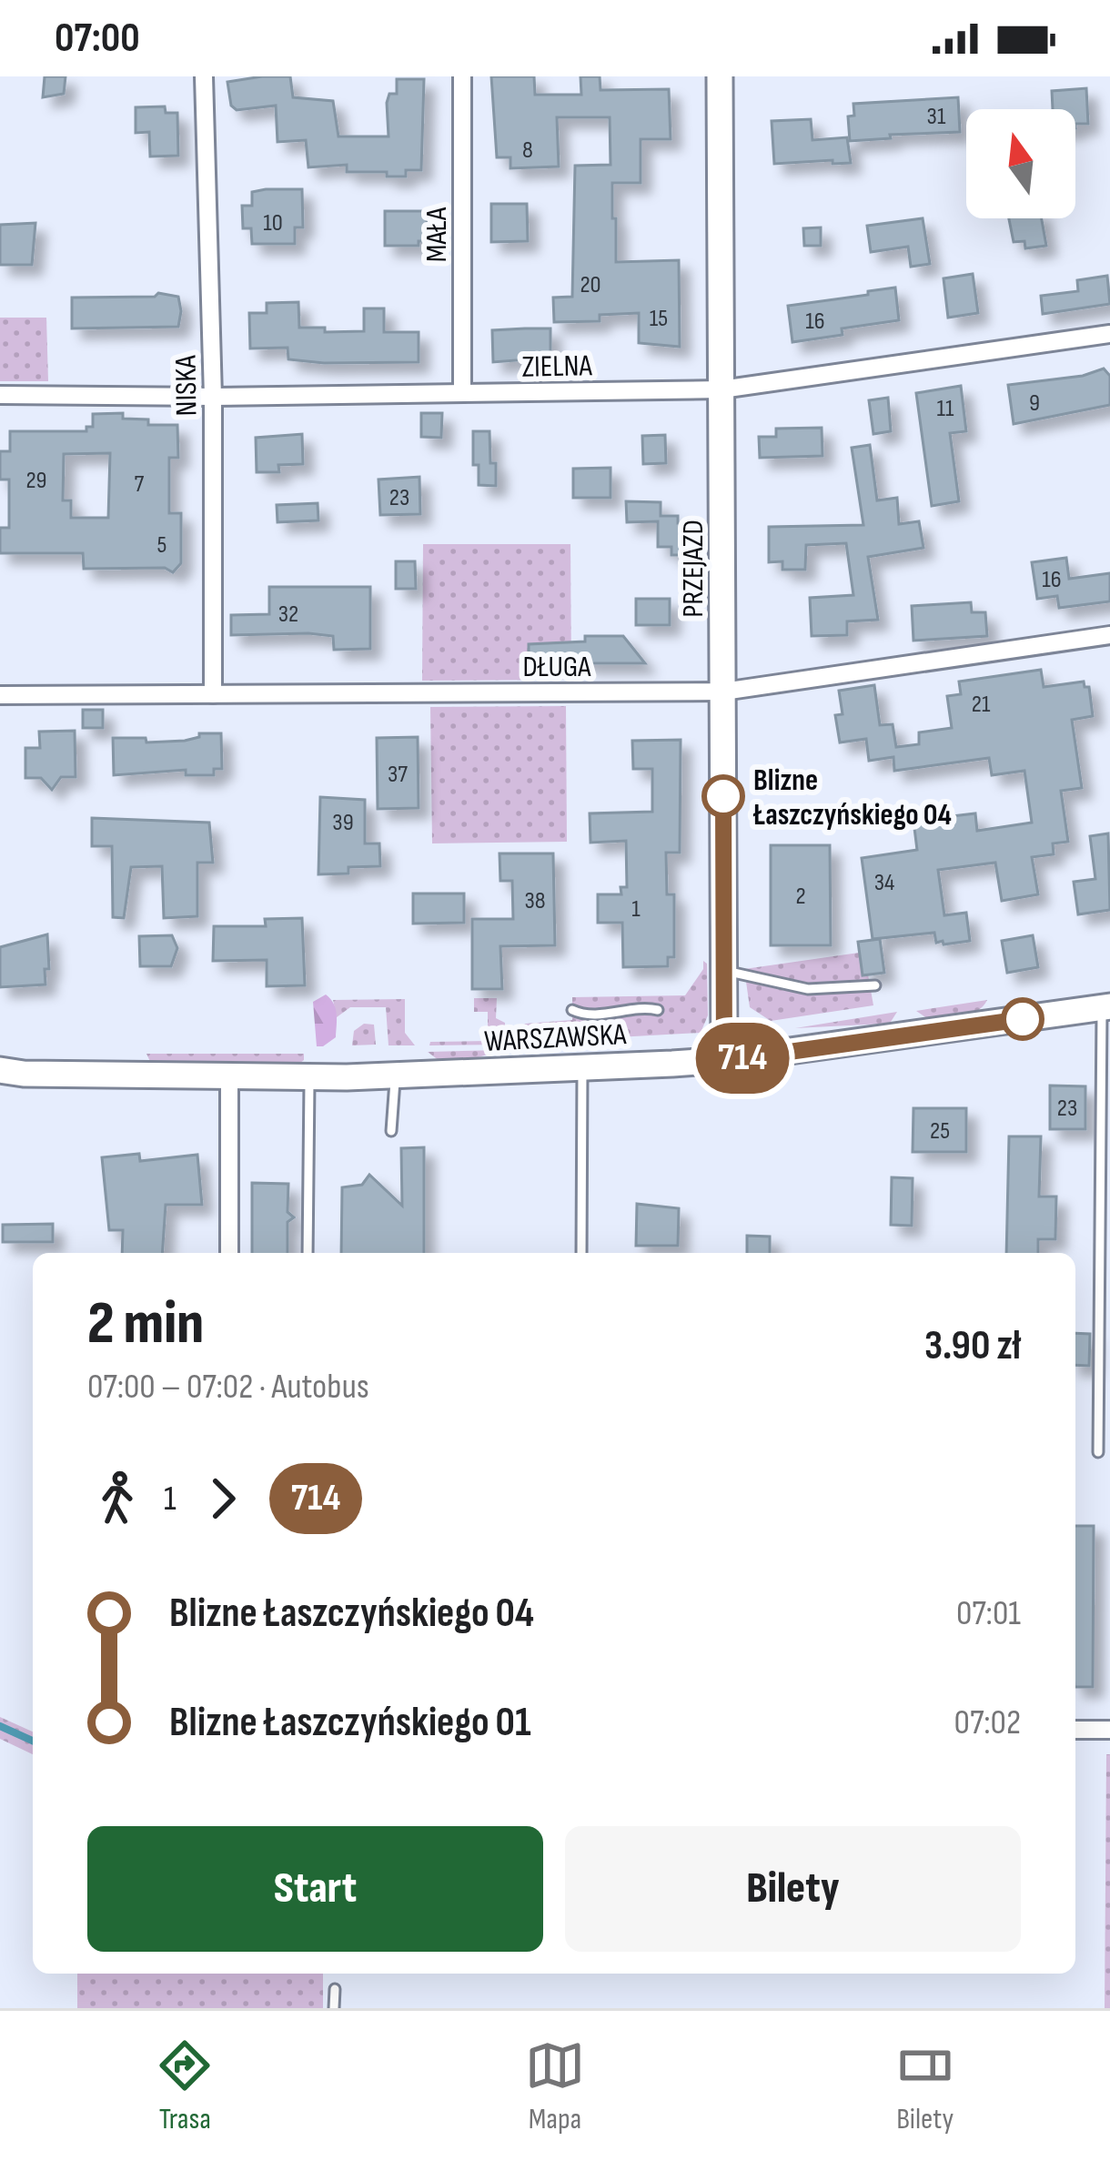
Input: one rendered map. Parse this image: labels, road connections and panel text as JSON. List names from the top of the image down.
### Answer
{
  "streets": {
    "main road": ["PRZEJAZD", "WARSZAWSKA"],
    "street": [
      "MAŁA",
      "ZIELNA",
      "NISKA",
      "DŁUGA"
    ]
  },
  "crossings": [
    ["MAŁA", "ZIELNA"],
    ["ZIELNA", "NISKA"],
    ["ZIELNA", "PRZEJAZD"],
    ["NISKA", "DŁUGA"],
    ["PRZEJAZD", "DŁUGA"],
    ["PRZEJAZD", "WARSZAWSKA"]
  ],
  "places": ["Blizne Łaszczyńskiego 04"],
  "lines": ["bus line 714"],
  "house_numbers": [
    "31",
    "8",
    "10",
    "20",
    "15",
    "16",
    "9",
    "11",
    "29",
    "7",
    "23",
    "5",
    "16",
    "32",
    "21",
    "37",
    "39",
    "34",
    "2",
    "38",
    "1",
    "23",
    "25"
  ],
  "north": "top",
  "page": {
    "status": "07:00",
    "on_map": "714",
    "heading": ["2 min", "07:00 – 07:02 · Autobus", "3.90 zł"],
    "legs": ["1", "714"],
    "list": [
      {
        "name": "Blizne Łaszczyńskiego 04",
        "value": "07:01"
      },
      {
        "name": "Blizne Łaszczyńskiego 01",
        "value": "07:02"
      }
    ],
    "buttons": ["Start", "Bilety"],
    "tabs": ["Trasa", "Mapa", "Bilety"]
  }
}
